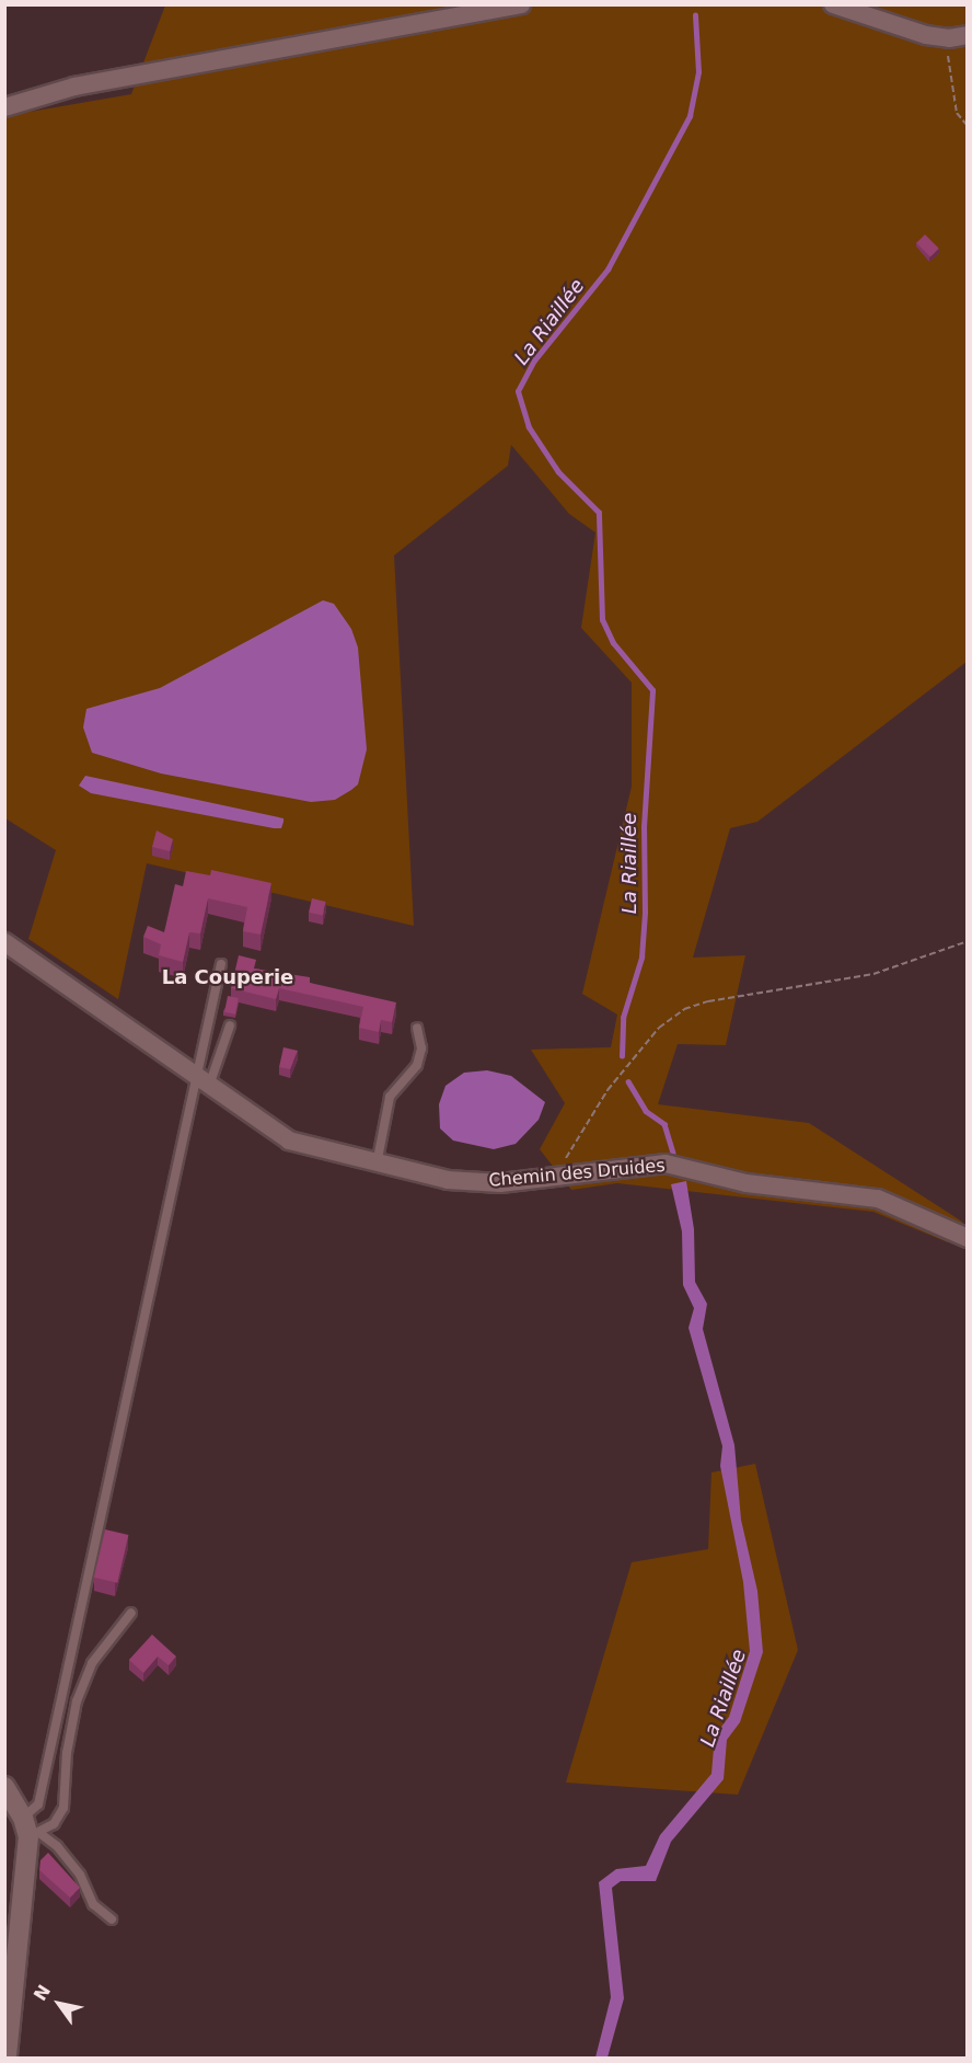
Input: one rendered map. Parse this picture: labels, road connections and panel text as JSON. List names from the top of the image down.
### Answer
{
  "streets": {
    "street": ["Chemin des Druides"]
  },
  "districts": ["La Couperie"],
  "water": ["La Riaillée"],
  "north": "top left"
}
